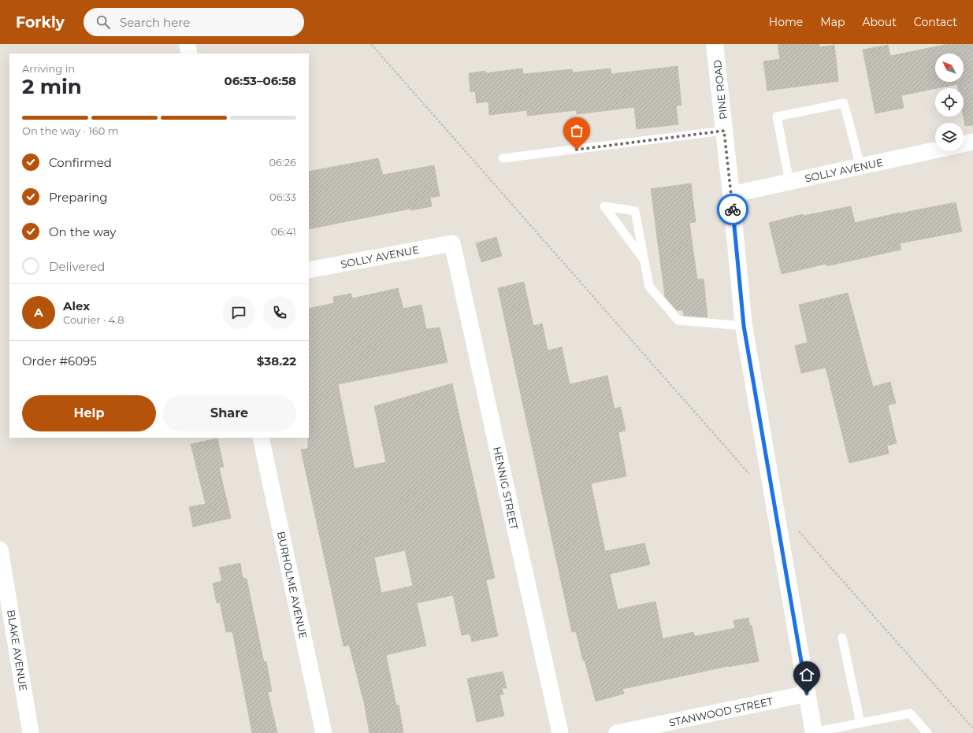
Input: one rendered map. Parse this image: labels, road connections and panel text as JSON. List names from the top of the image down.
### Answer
{
  "streets": {
    "street": [
      "PINE ROAD",
      "SOLLY AVENUE",
      "HENNIG STREET",
      "BURHOLME AVENUE",
      "BLAKE AVENUE",
      "STANWOOD STREET"
    ]
  },
  "crossings": [
    ["PINE ROAD", "SOLLY AVENUE"],
    ["PINE ROAD", "STANWOOD STREET"],
    ["SOLLY AVENUE", "HENNIG STREET"]
  ],
  "north": "top left",
  "page": {
    "header": "Forkly",
    "search": "Search here",
    "nav": [
      "Home",
      "Map",
      "About",
      "Contact"
    ],
    "heading": ["2 min", "Arriving in", "06:53–06:58"],
    "panel": [
      "Alex",
      "Courier · 4.8",
      "Order #6095",
      "$38.22"
    ],
    "bar": "On the way · 160 m",
    "list": [
      ["Confirmed", "06:26"],
      ["Preparing", "06:33"],
      ["On the way", "06:41"],
      "Delivered"
    ],
    "round": "A",
    "buttons": ["Help", "Share"]
  }
}
